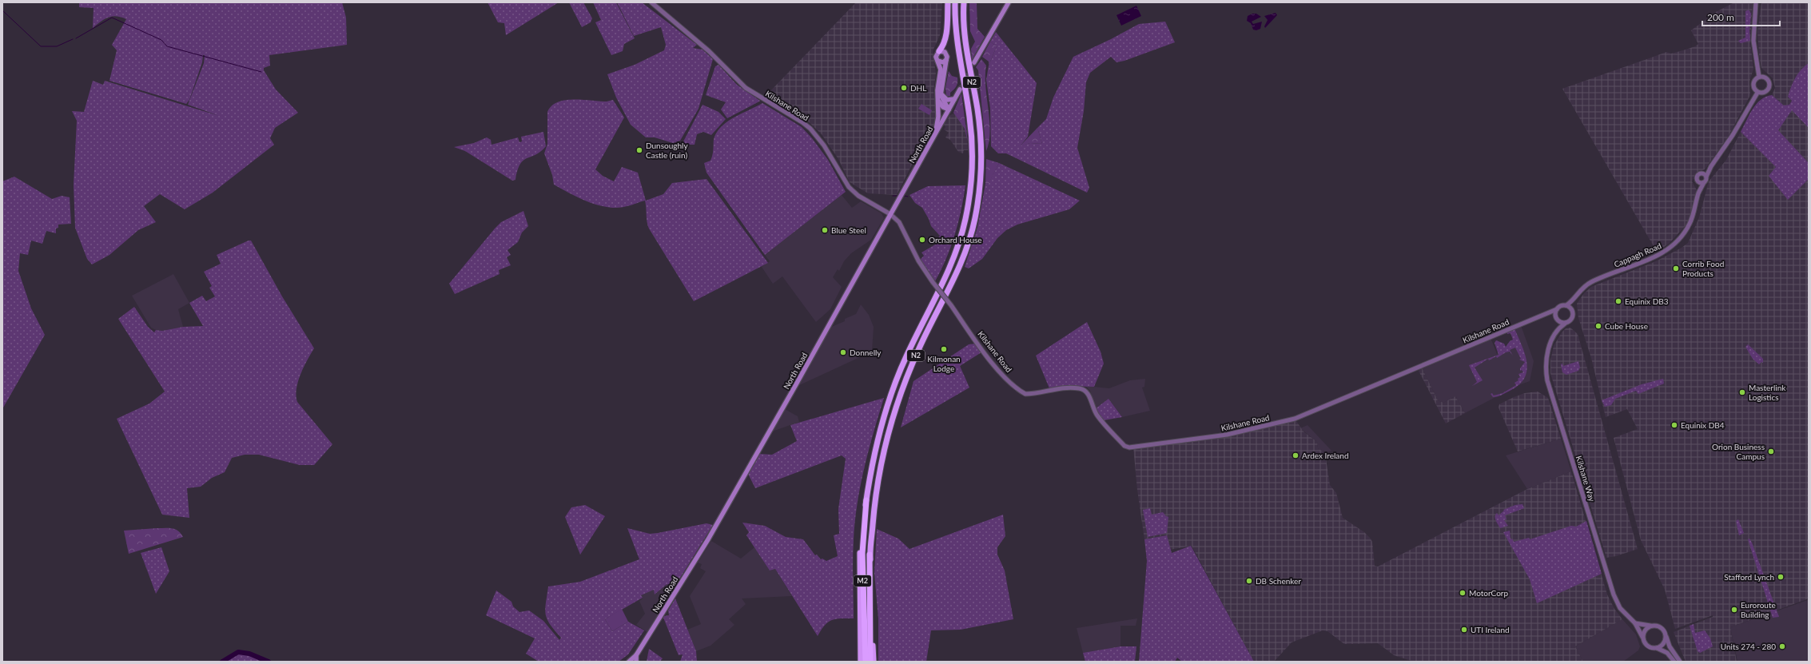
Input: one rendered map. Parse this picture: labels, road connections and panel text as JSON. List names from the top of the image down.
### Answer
{
  "streets": {
    "highway": ["N2", "M2"],
    "main road": ["North Road"],
    "street": ["Kilshane Road", "Cappagh Road", "Kilshane Way"]
  },
  "crossings": [
    ["N2", "M2"],
    ["Kilshane Road", "North Road"],
    ["Kilshane Road", "Cappagh Road"],
    ["Kilshane Road", "Kilshane Way"],
    ["Cappagh Road", "Kilshane Way"]
  ],
  "places": [
    "DHL",
    "Dunsoughly Castle (ruin)",
    "Blue Steel",
    "Orchard House",
    "Corrib Food Products",
    "Equinix DB3",
    "Cube House",
    "Kilmonan Lodge",
    "Donnelly",
    "Masterlink Logistics",
    "Equinix DB4",
    "Orion Business Campus",
    "Ardex Ireland",
    "Stafford Lynch",
    "DB Schenker",
    "MotorCorp",
    "Euroroute Building",
    "UTI Ireland",
    "Units 274 - 280"
  ],
  "scale_bar": "200 m"
}
